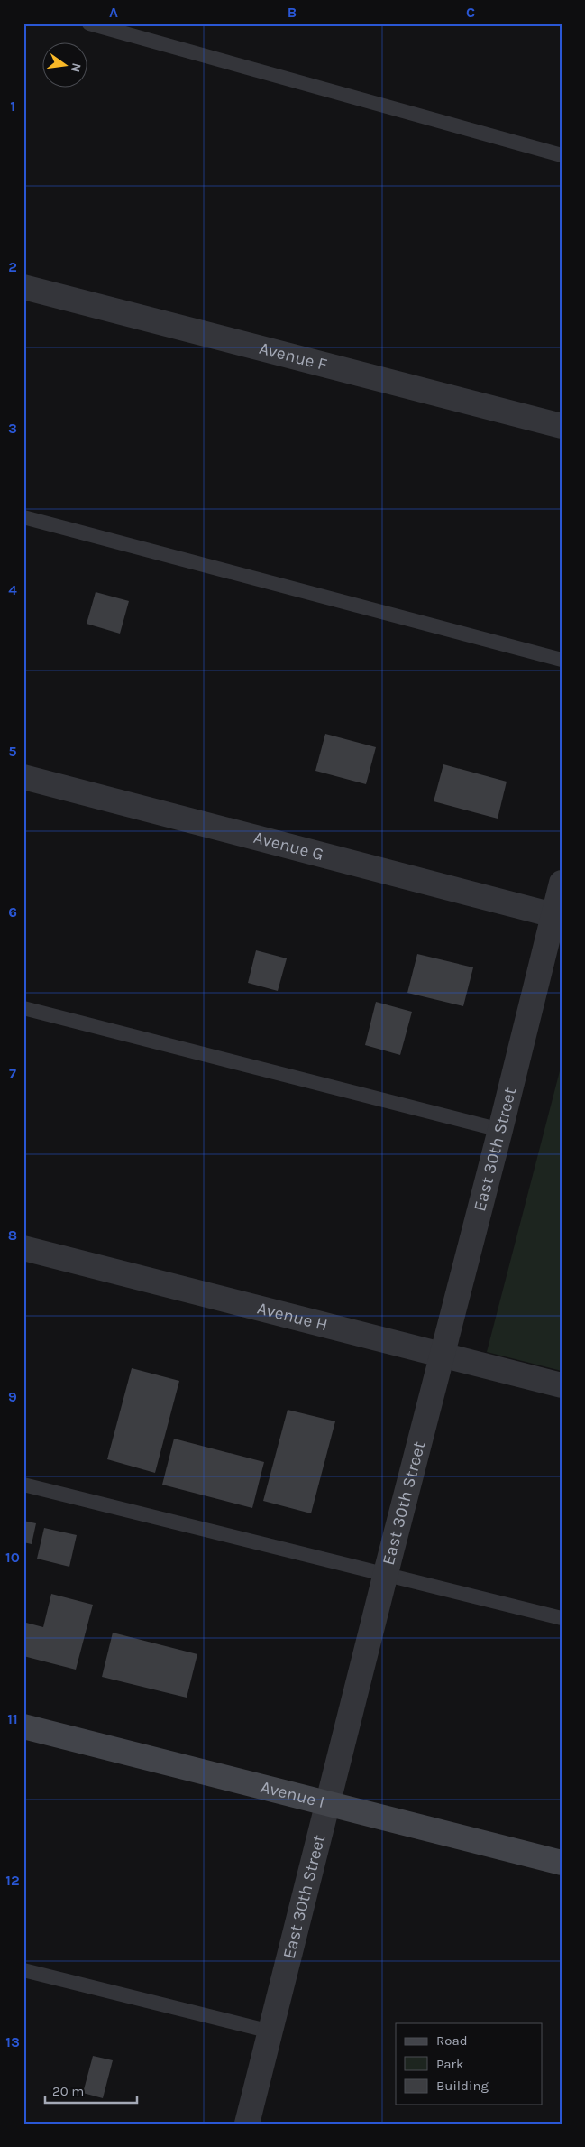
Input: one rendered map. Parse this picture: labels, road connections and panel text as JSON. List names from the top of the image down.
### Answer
{
  "streets": {
    "street": [
      "Avenue F",
      "Avenue G",
      "East 30th Street",
      "Avenue H",
      "Avenue I"
    ]
  },
  "crossings": [
    ["Avenue G", "East 30th Street"],
    ["East 30th Street", "Avenue H"],
    ["East 30th Street", "Avenue I"]
  ],
  "legend": ["Road", "Park", "Building"],
  "scale_bar": "20 m",
  "north": "right",
  "grid": {
    "columns": ["A", "B", "C"],
    "rows": [
      "1",
      "2",
      "3",
      "4",
      "5",
      "6",
      "7",
      "8",
      "9",
      "10",
      "11",
      "12",
      "13"
    ]
  }
}
